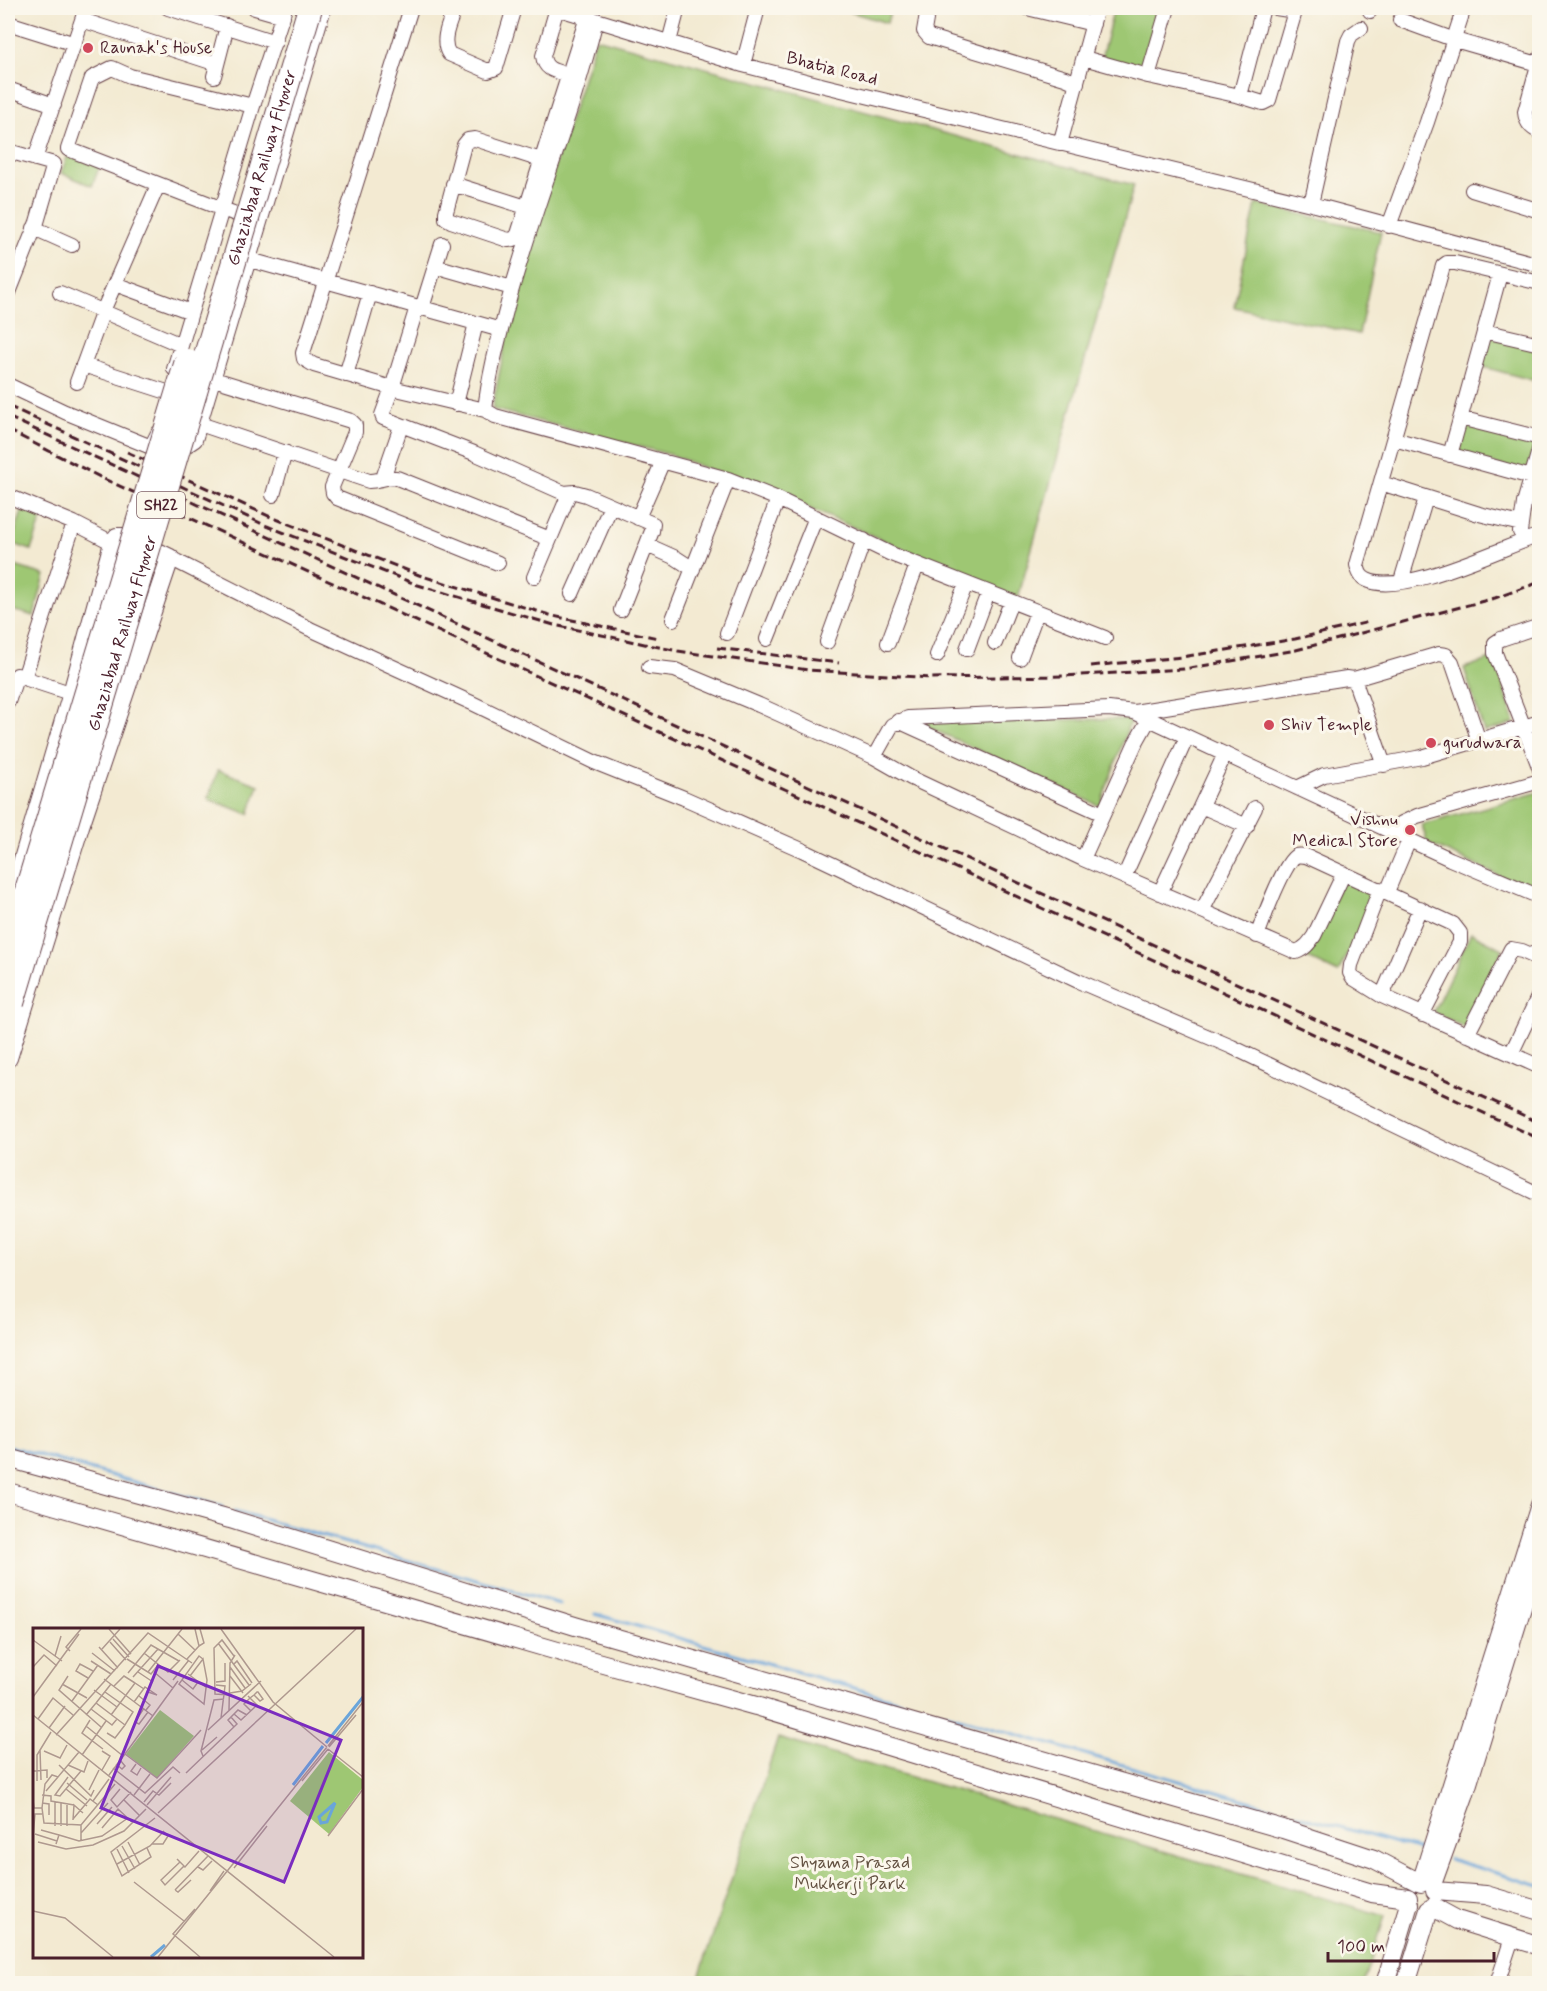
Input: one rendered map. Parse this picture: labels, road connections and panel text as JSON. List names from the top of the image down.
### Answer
{
  "streets": {
    "highway": ["Ghaziabad Railway Flyover", "SH22"],
    "street": ["Bhatia Road"]
  },
  "parks": ["Shyama Prasad Mukherji Park"],
  "places": [
    "Raunak's House",
    "Shiv Temple",
    "gurudwara",
    "Vishnu Medical Store"
  ],
  "scale_bar": "100 m"
}
